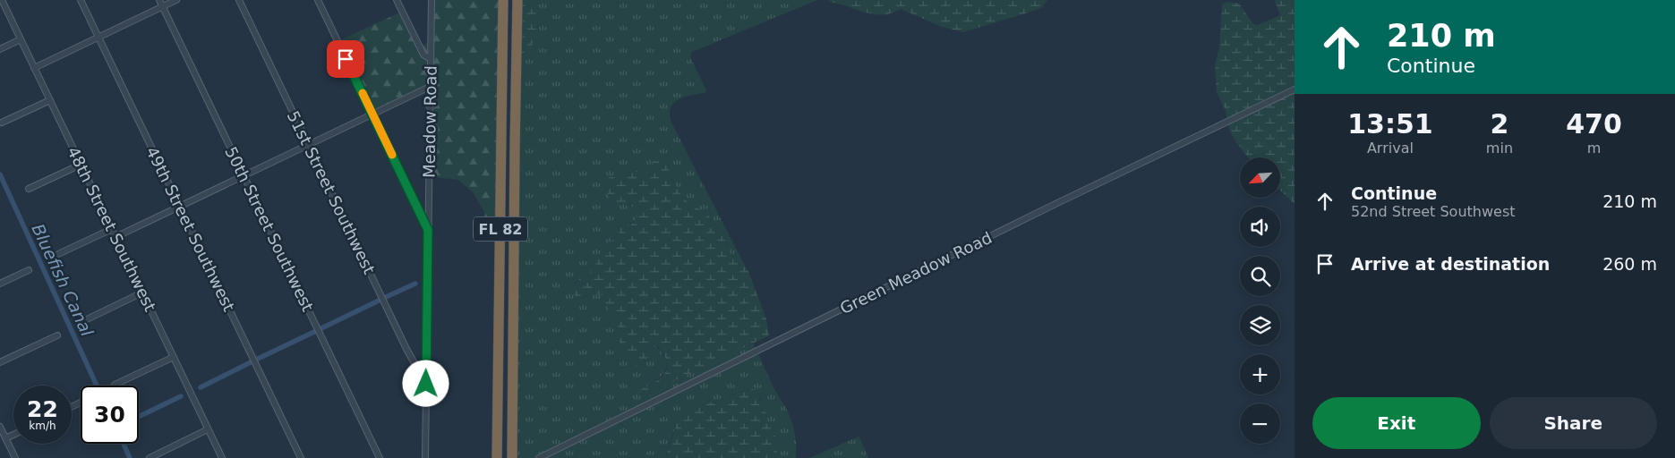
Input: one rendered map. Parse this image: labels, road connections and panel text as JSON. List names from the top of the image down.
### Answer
{
  "streets": {
    "highway": ["FL 82"],
    "street": [
      "Meadow Road",
      "51st Street Southwest",
      "48th Street Southwest",
      "49th Street Southwest",
      "50th Street Southwest",
      "Green Meadow Road"
    ]
  },
  "crossings": [
    ["Meadow Road", "51st Street Southwest"]
  ],
  "water": ["Bluefish Canal"],
  "north": "bottom left",
  "page": {
    "turn": ["210 m", "Continue"],
    "eta": [
      "13:51",
      "Arrival",
      "2",
      "min",
      "470",
      "m"
    ],
    "map_buttons": ["+", "−"],
    "list": [
      {
        "name": "Continue",
        "note": "52nd Street Southwest",
        "value": "210 m"
      },
      {
        "name": "Arrive at destination",
        "value": "260 m"
      }
    ],
    "speed": "22 km/h",
    "limit": "30",
    "buttons": ["Exit", "Share"]
  }
}
